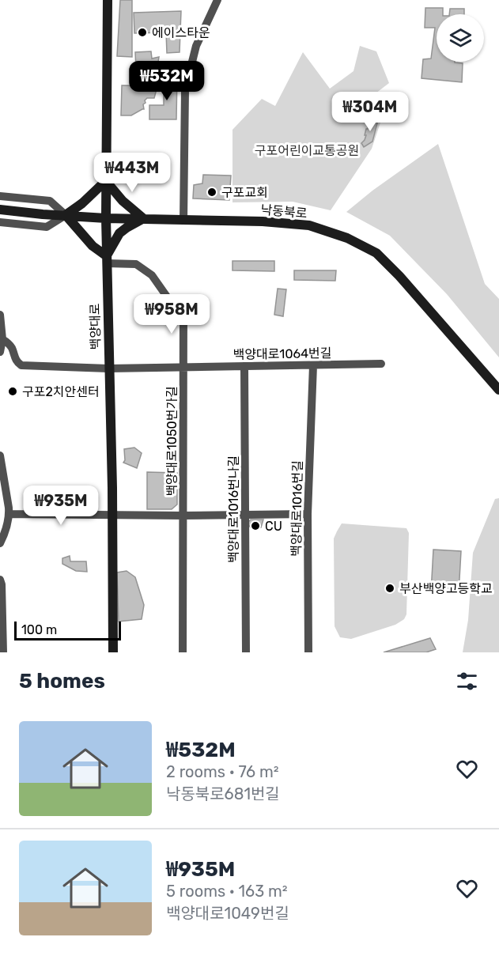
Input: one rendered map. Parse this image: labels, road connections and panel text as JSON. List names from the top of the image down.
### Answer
{
  "streets": {
    "main road": ["낙동북로", "백양대로"],
    "street": [
      "백양대로1064번길",
      "백양대로1050번가길",
      "백양대로1016번길",
      "백양대로1016번나길"
    ]
  },
  "crossings": [
    ["낙동북로", "백양대로"],
    ["백양대로", "백양대로1064번길"],
    ["백양대로1064번길", "백양대로1050번가길"],
    ["백양대로1064번길", "백양대로1016번길"],
    ["백양대로1064번길", "백양대로1016번나길"]
  ],
  "parks": ["구포어린이교통공원"],
  "places": [
    "에이스타운",
    "구포교회",
    "구포2치안센터",
    "CU",
    "부산백양고등학교"
  ],
  "scale_bar": "100 m",
  "page": {
    "price": [
      "₩532M",
      "₩304M",
      "₩443M",
      "₩958M",
      "₩935M"
    ],
    "scale": "100 m",
    "heading": "5 homes",
    "list": [
      {
        "name": "₩532M",
        "note": "2 rooms · 76 m² · 낙동북로681번길"
      },
      {
        "name": "₩935M",
        "note": "5 rooms · 163 m² · 백양대로1049번길"
      }
    ]
  }
}
